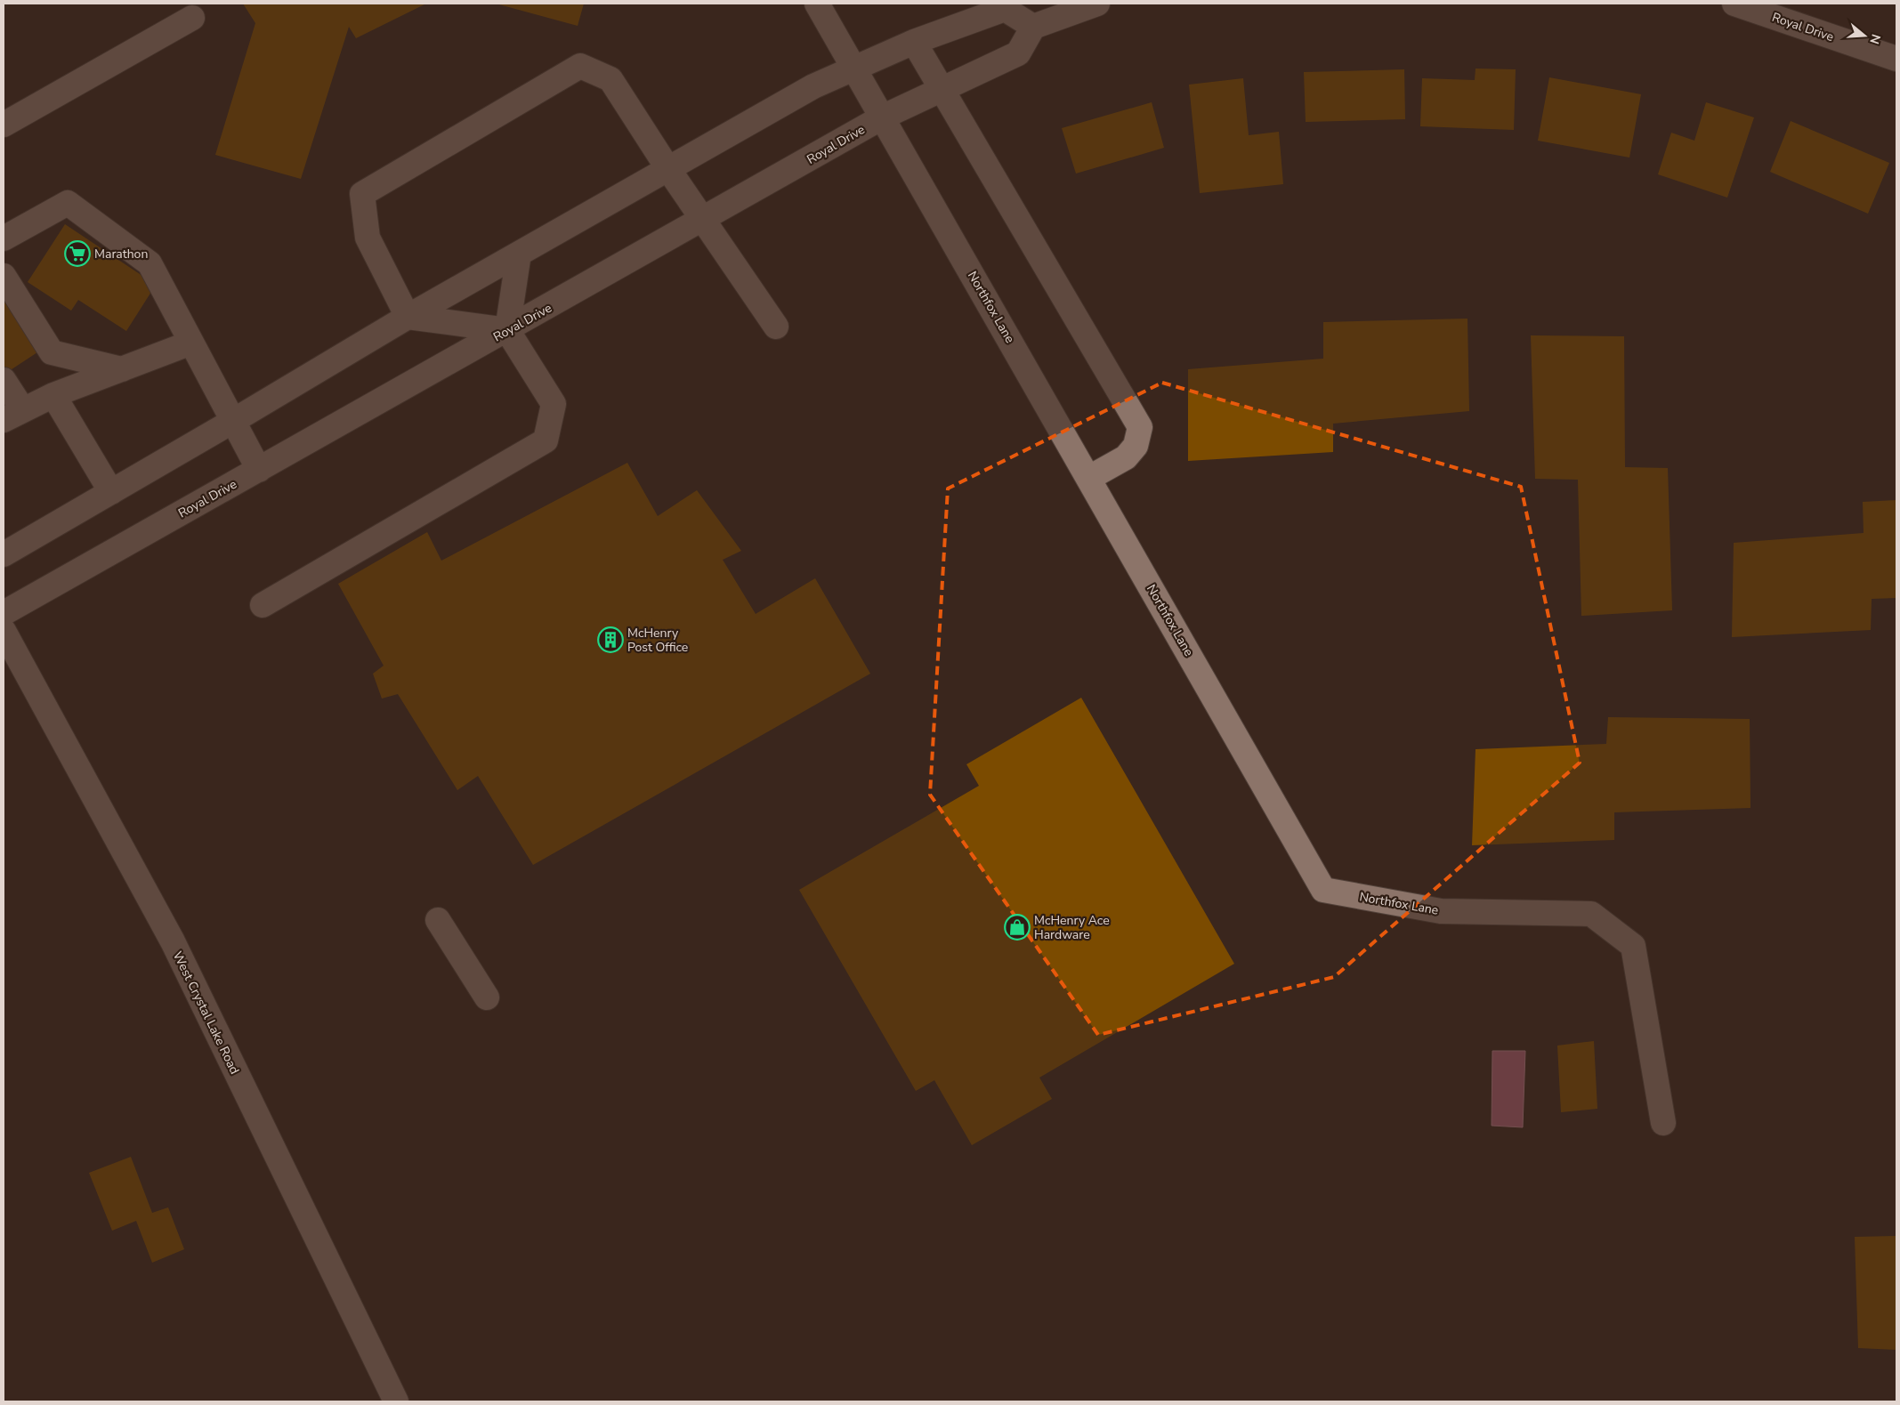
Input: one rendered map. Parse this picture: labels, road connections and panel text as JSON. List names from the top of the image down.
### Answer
{
  "streets": {
    "street": ["Royal Drive", "Northfox Lane", "West Crystal Lake Road"]
  },
  "crossings": [
    ["Royal Drive", "Northfox Lane"]
  ],
  "places": {
    "supermarket": ["Marathon"],
    "building": ["McHenry Post Office"],
    "shop": ["McHenry Ace Hardware"]
  },
  "north": "right"
}
